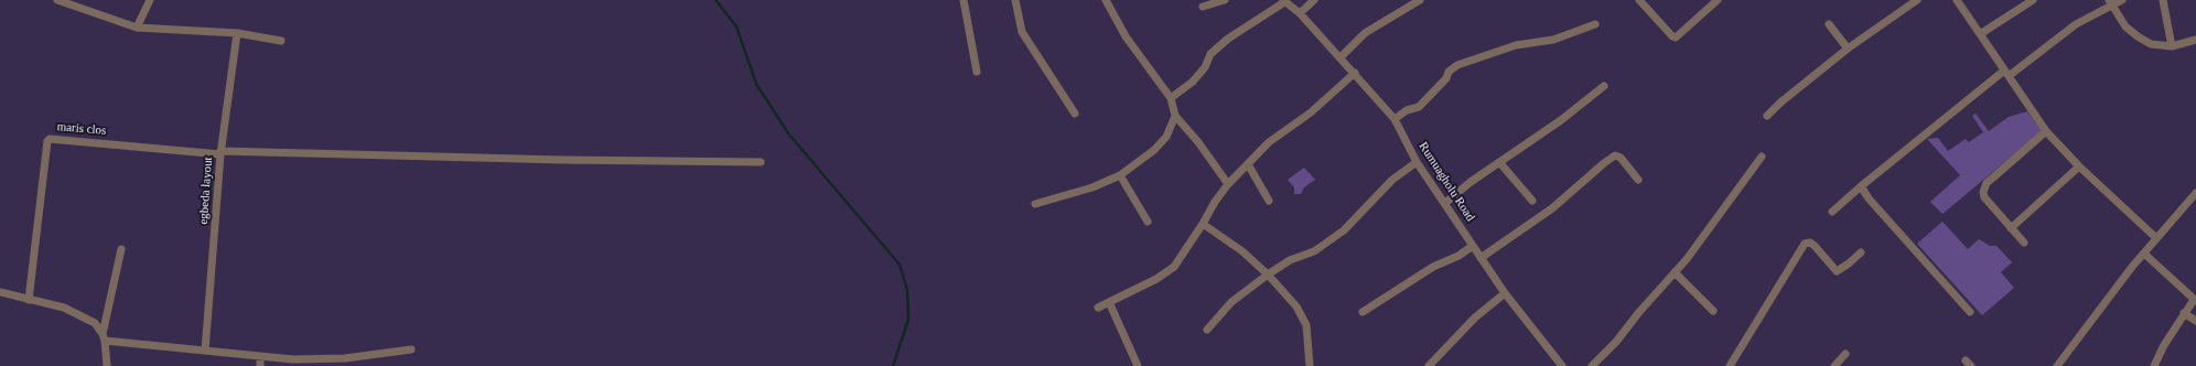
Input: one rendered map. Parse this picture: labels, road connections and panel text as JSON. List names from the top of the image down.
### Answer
{
  "streets": {
    "street": ["maris clos", "Rumuagholu Road", "egbeda layout"]
  },
  "crossings": [
    ["maris clos", "egbeda layout"]
  ]
}
